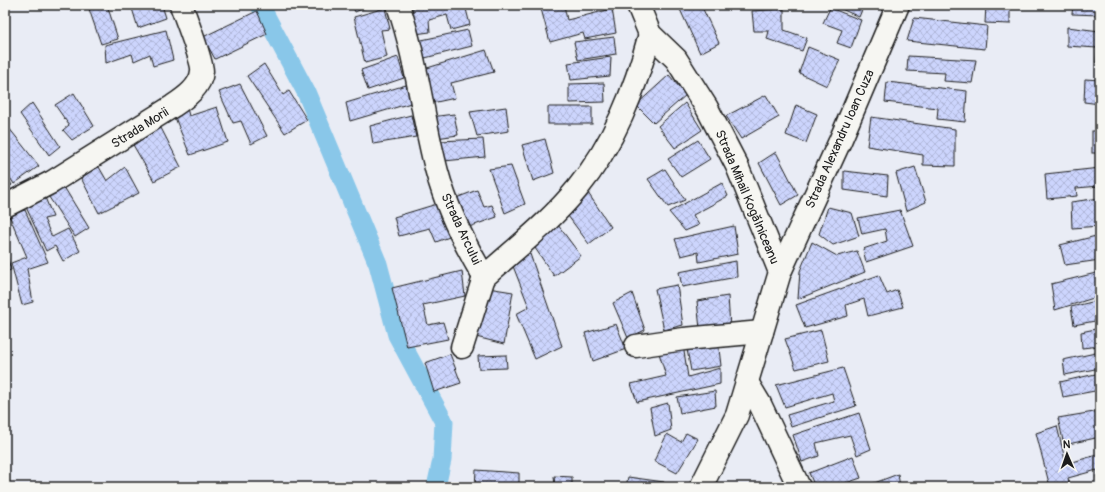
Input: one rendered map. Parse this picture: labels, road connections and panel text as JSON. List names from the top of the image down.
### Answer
{
  "streets": {
    "street": [
      "Strada Morii",
      "Strada Alexandru Ioan Cuza",
      "Strada Mihail Kogălniceanu",
      "Strada Arcului"
    ]
  },
  "crossings": [
    ["Strada Alexandru Ioan Cuza", "Strada Mihail Kogălniceanu"],
    ["Strada Mihail Kogălniceanu", "Strada Arcului"]
  ],
  "north": "top"
}
